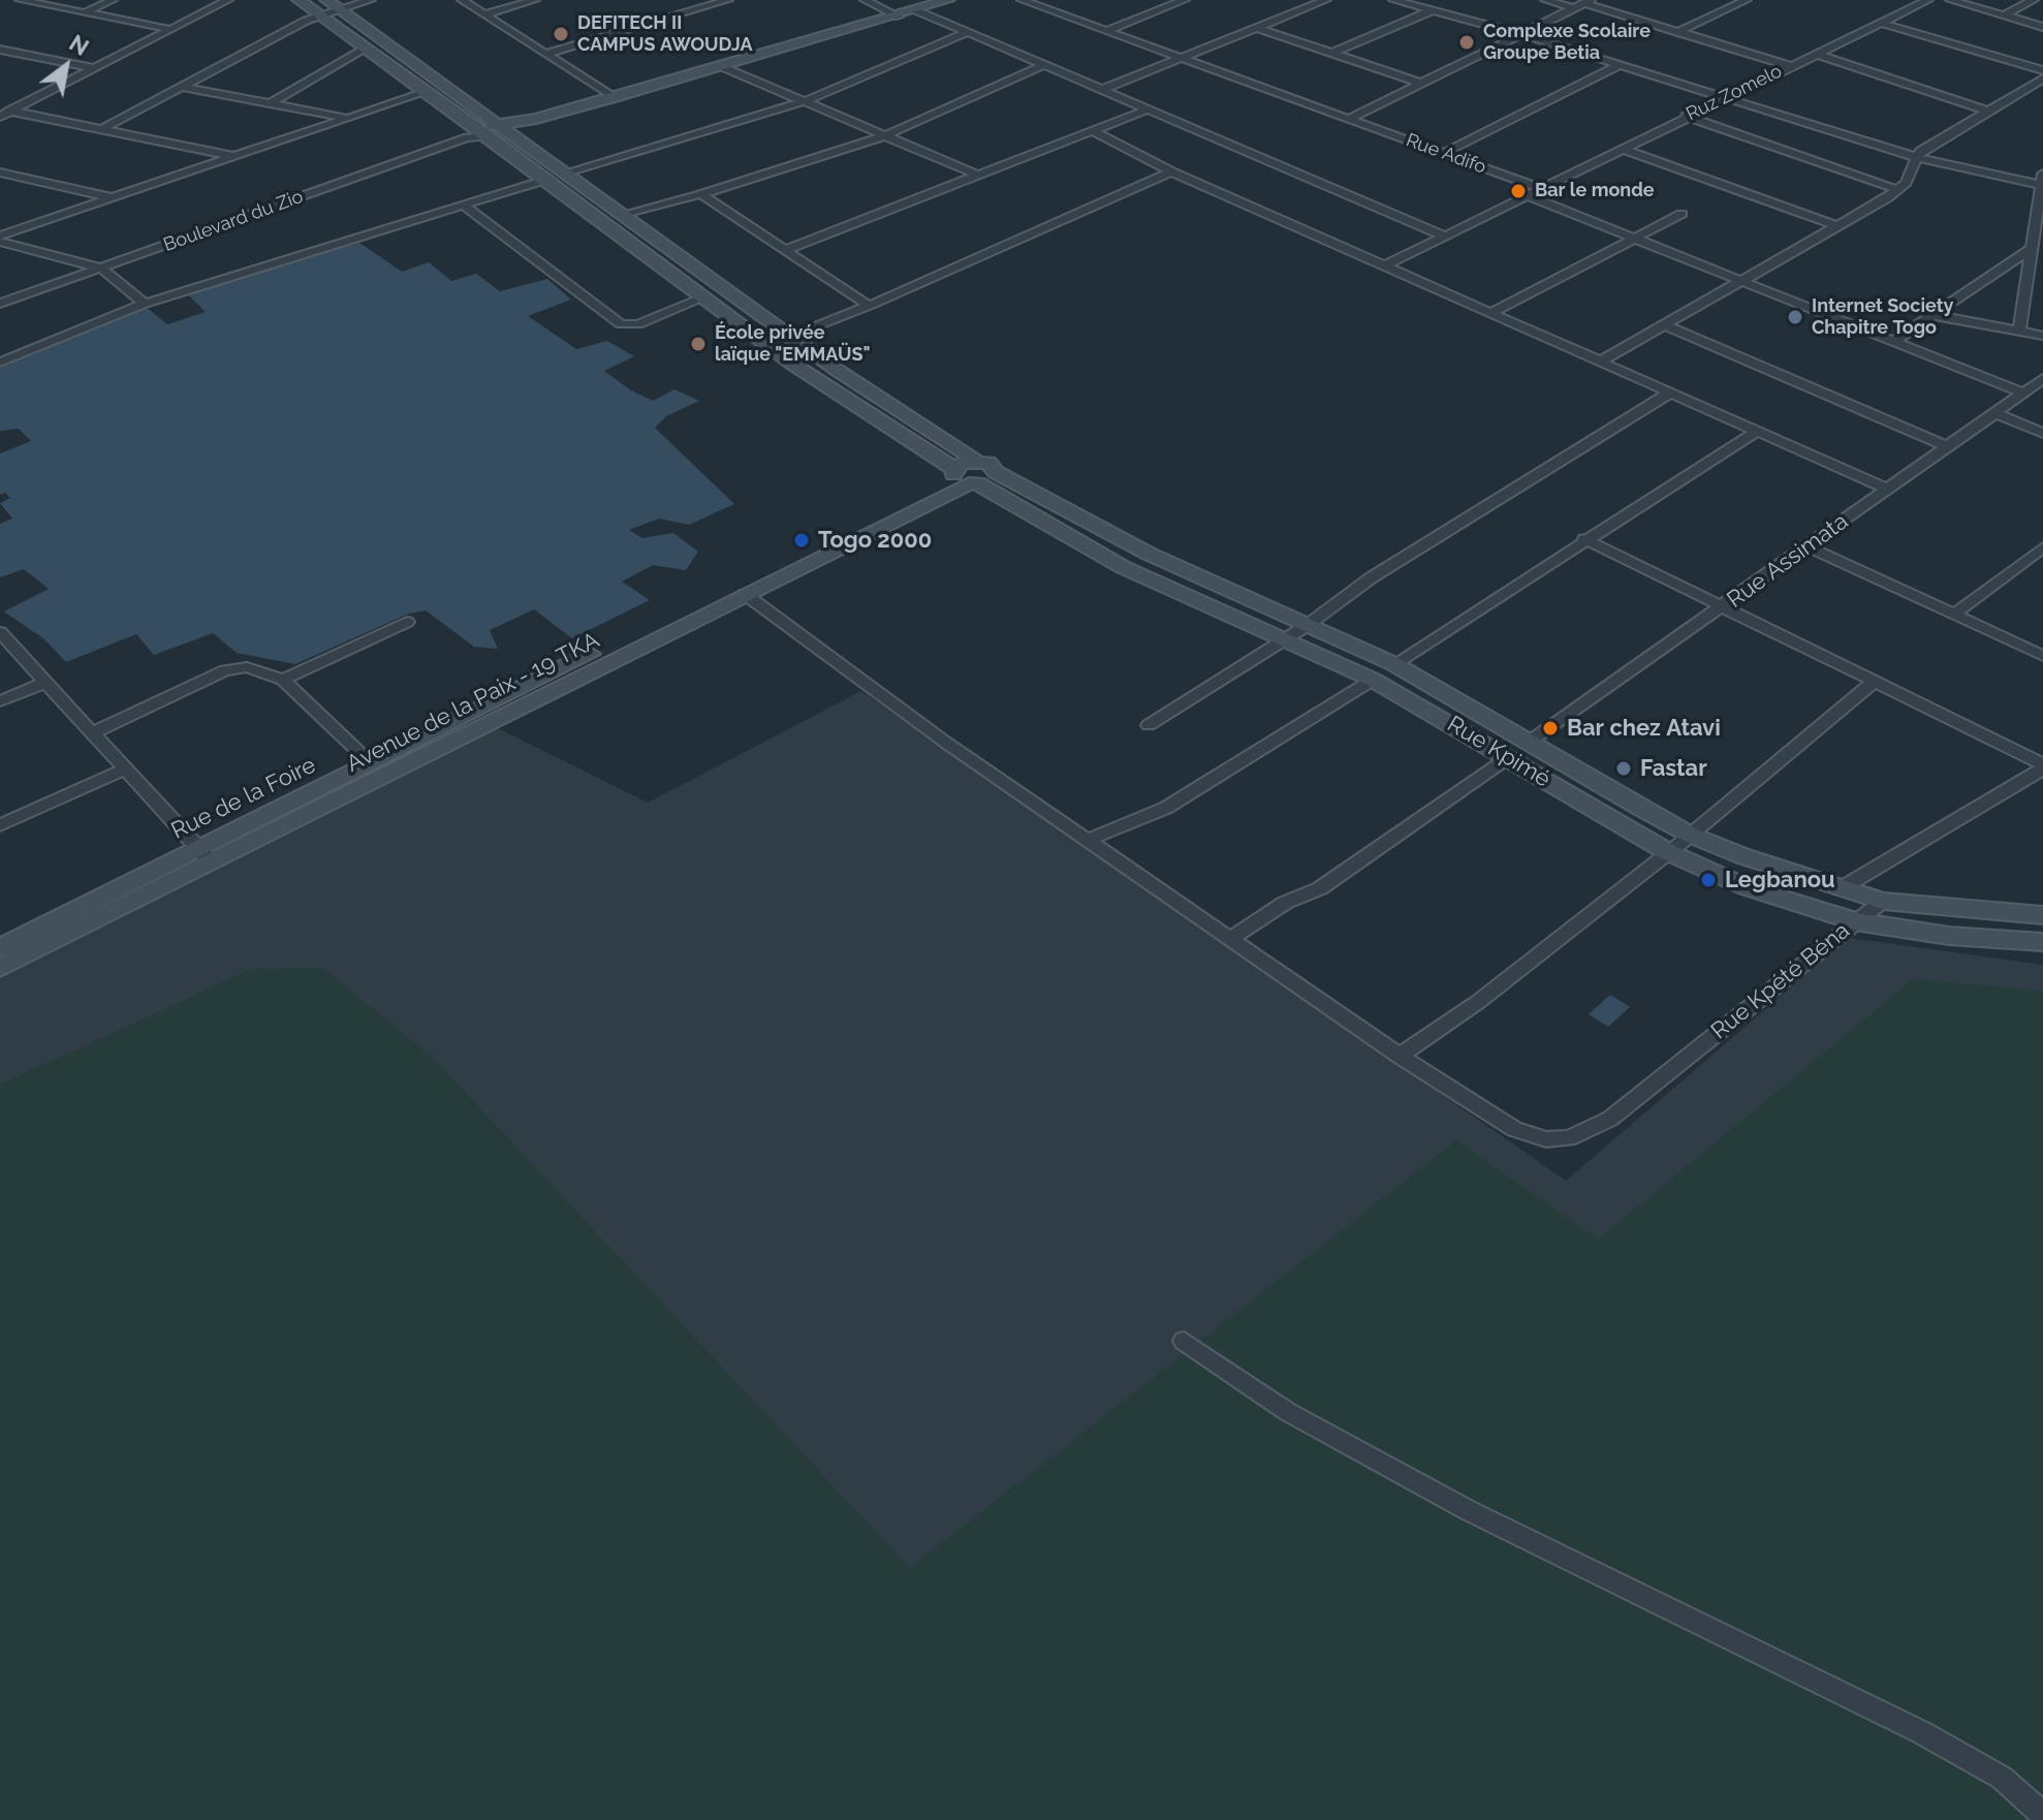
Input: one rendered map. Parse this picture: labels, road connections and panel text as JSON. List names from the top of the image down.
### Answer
{
  "streets": {
    "main road": ["Avenue de la Paix - 19 TKA", "Rue Kpimé", "Rue de la Foire"],
    "street": [
      "Ruz Zomelo",
      "Rue Adifo",
      "Boulevard du Zio",
      "Rue Assimata",
      "Rue Kpété Béna"
    ]
  },
  "crossings": [
    ["Ruz Zomelo", "Rue Adifo"],
    ["Avenue de la Paix - 19 TKA", "Rue Kpimé"],
    ["Avenue de la Paix - 19 TKA", "Rue de la Foire"],
    ["Rue Kpimé", "Rue de la Foire"],
    ["Rue Kpimé", "Rue Kpété Béna"]
  ],
  "places": [
    "DEFITECH II CAMPUS AWOUDJA",
    "Complexe Scolaire Groupe Betia",
    "Bar le monde",
    "Internet Society Chapitre Togo",
    "École privée laïque \"EMMAÜS\"",
    "Togo 2000",
    "Bar chez Atavi",
    "Fastar",
    "Legbanou"
  ],
  "north": "top right"
}
